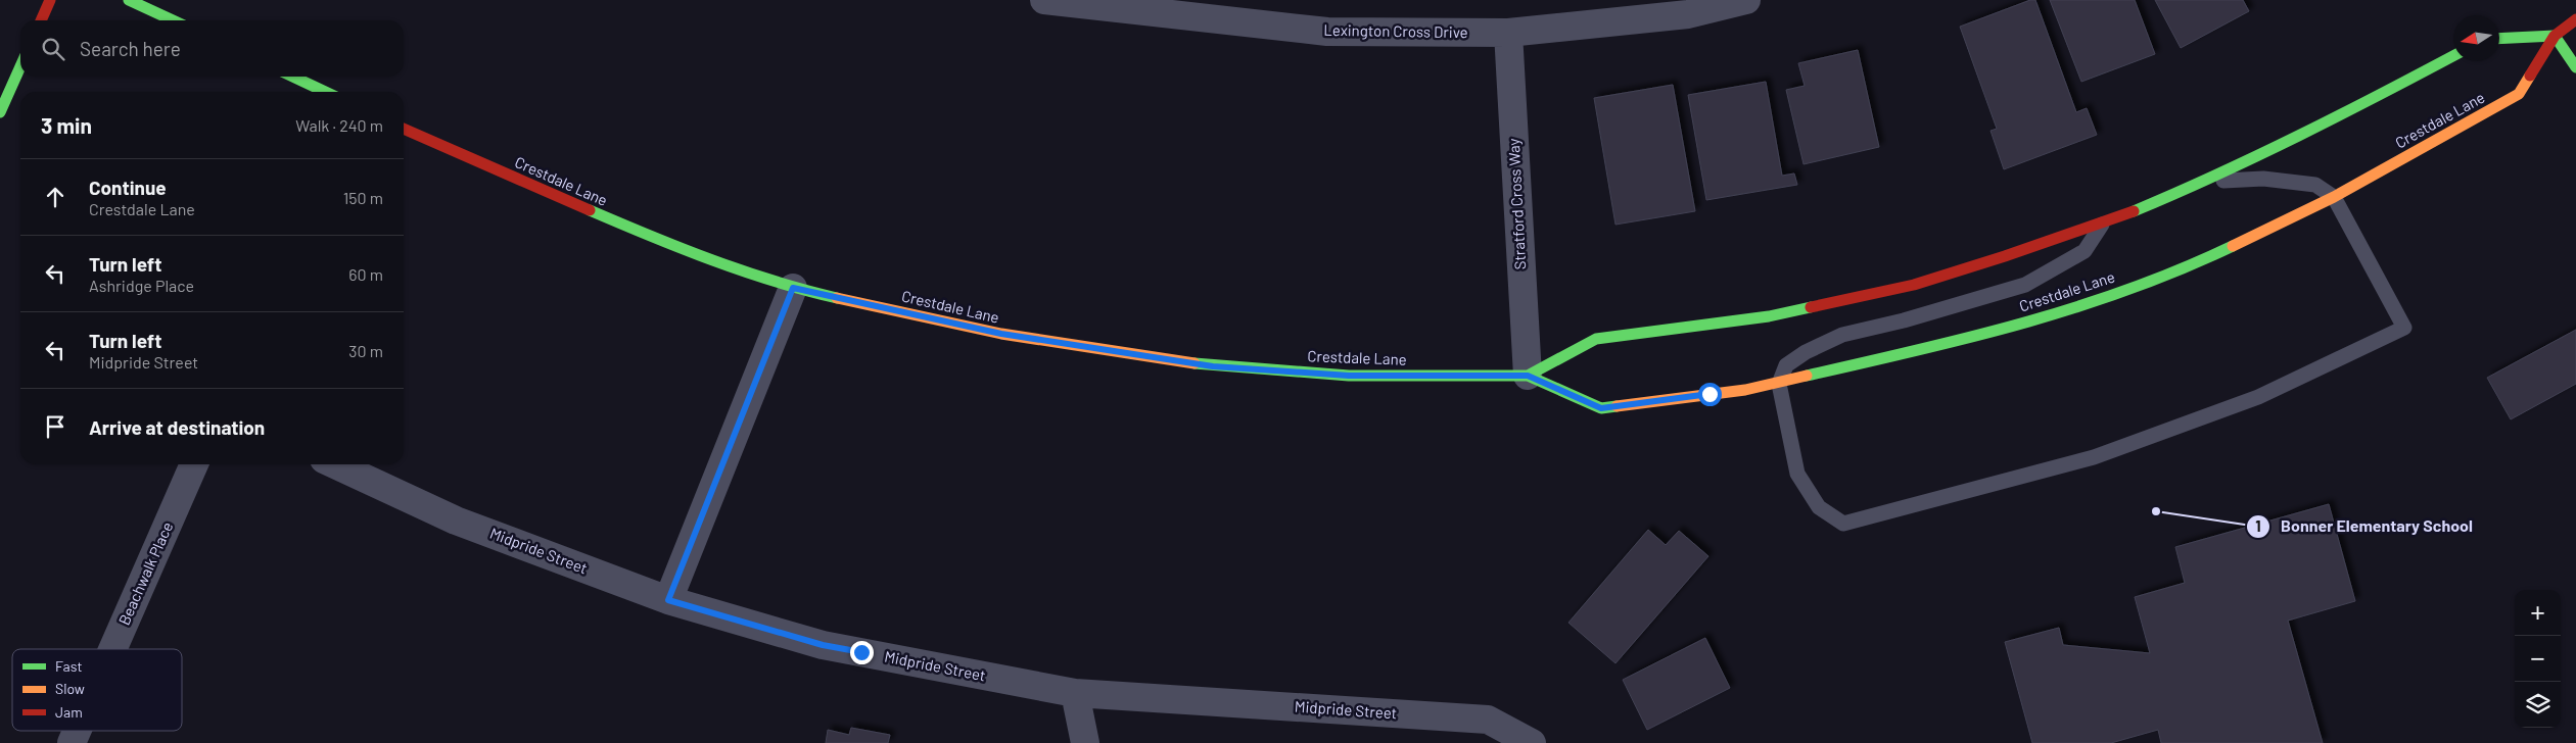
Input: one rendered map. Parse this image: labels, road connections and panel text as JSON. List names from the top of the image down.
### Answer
{
  "streets": {
    "street": [
      "Lexington Cross Drive",
      "Crestdale Lane",
      "Stratford Cross Way",
      "Midpride Street",
      "Beachwalk Place"
    ]
  },
  "crossings": [
    ["Lexington Cross Drive", "Stratford Cross Way"],
    ["Crestdale Lane", "Stratford Cross Way"]
  ],
  "places": ["Bonner Elementary School"],
  "legend": ["Fast", "Slow", "Jam"],
  "north": "left",
  "page": {
    "search": "Search here",
    "heading": ["3 min", "Walk · 240 m"],
    "list": [
      ["Continue", "Crestdale Lane", "150 m"],
      ["Turn left", "Ashridge Place", "60 m"],
      ["Turn left", "Midpride Street", "30 m"],
      "Arrive at destination"
    ],
    "map_buttons": ["+", "−"]
  }
}
